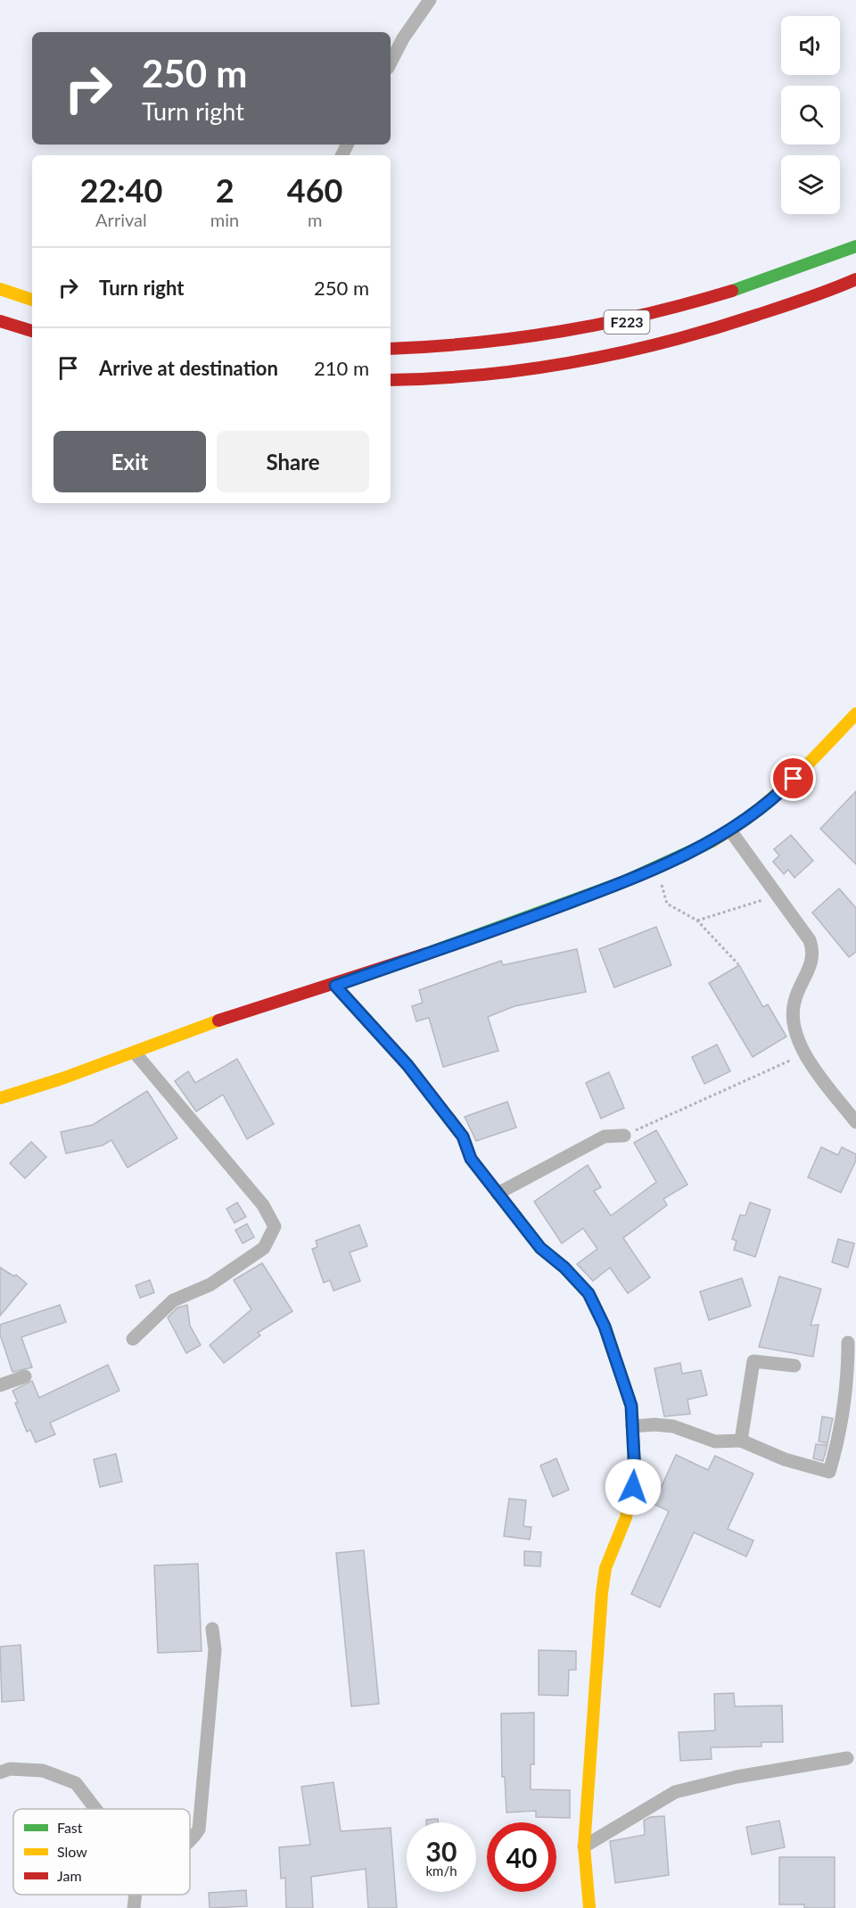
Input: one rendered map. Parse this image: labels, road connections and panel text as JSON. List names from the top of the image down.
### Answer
{
  "streets": {
    "street": ["F223"]
  },
  "legend": ["Fast", "Slow", "Jam"],
  "page": {
    "turn": ["250 m", "Turn right"],
    "eta": [
      "22:40",
      "Arrival",
      "2",
      "min",
      "460",
      "m"
    ],
    "list": [
      {
        "name": "Turn right",
        "value": "250 m"
      },
      {
        "name": "Arrive at destination",
        "value": "210 m"
      }
    ],
    "buttons": ["Exit", "Share"],
    "speed": "30 km/h",
    "limit": "40"
  }
}
